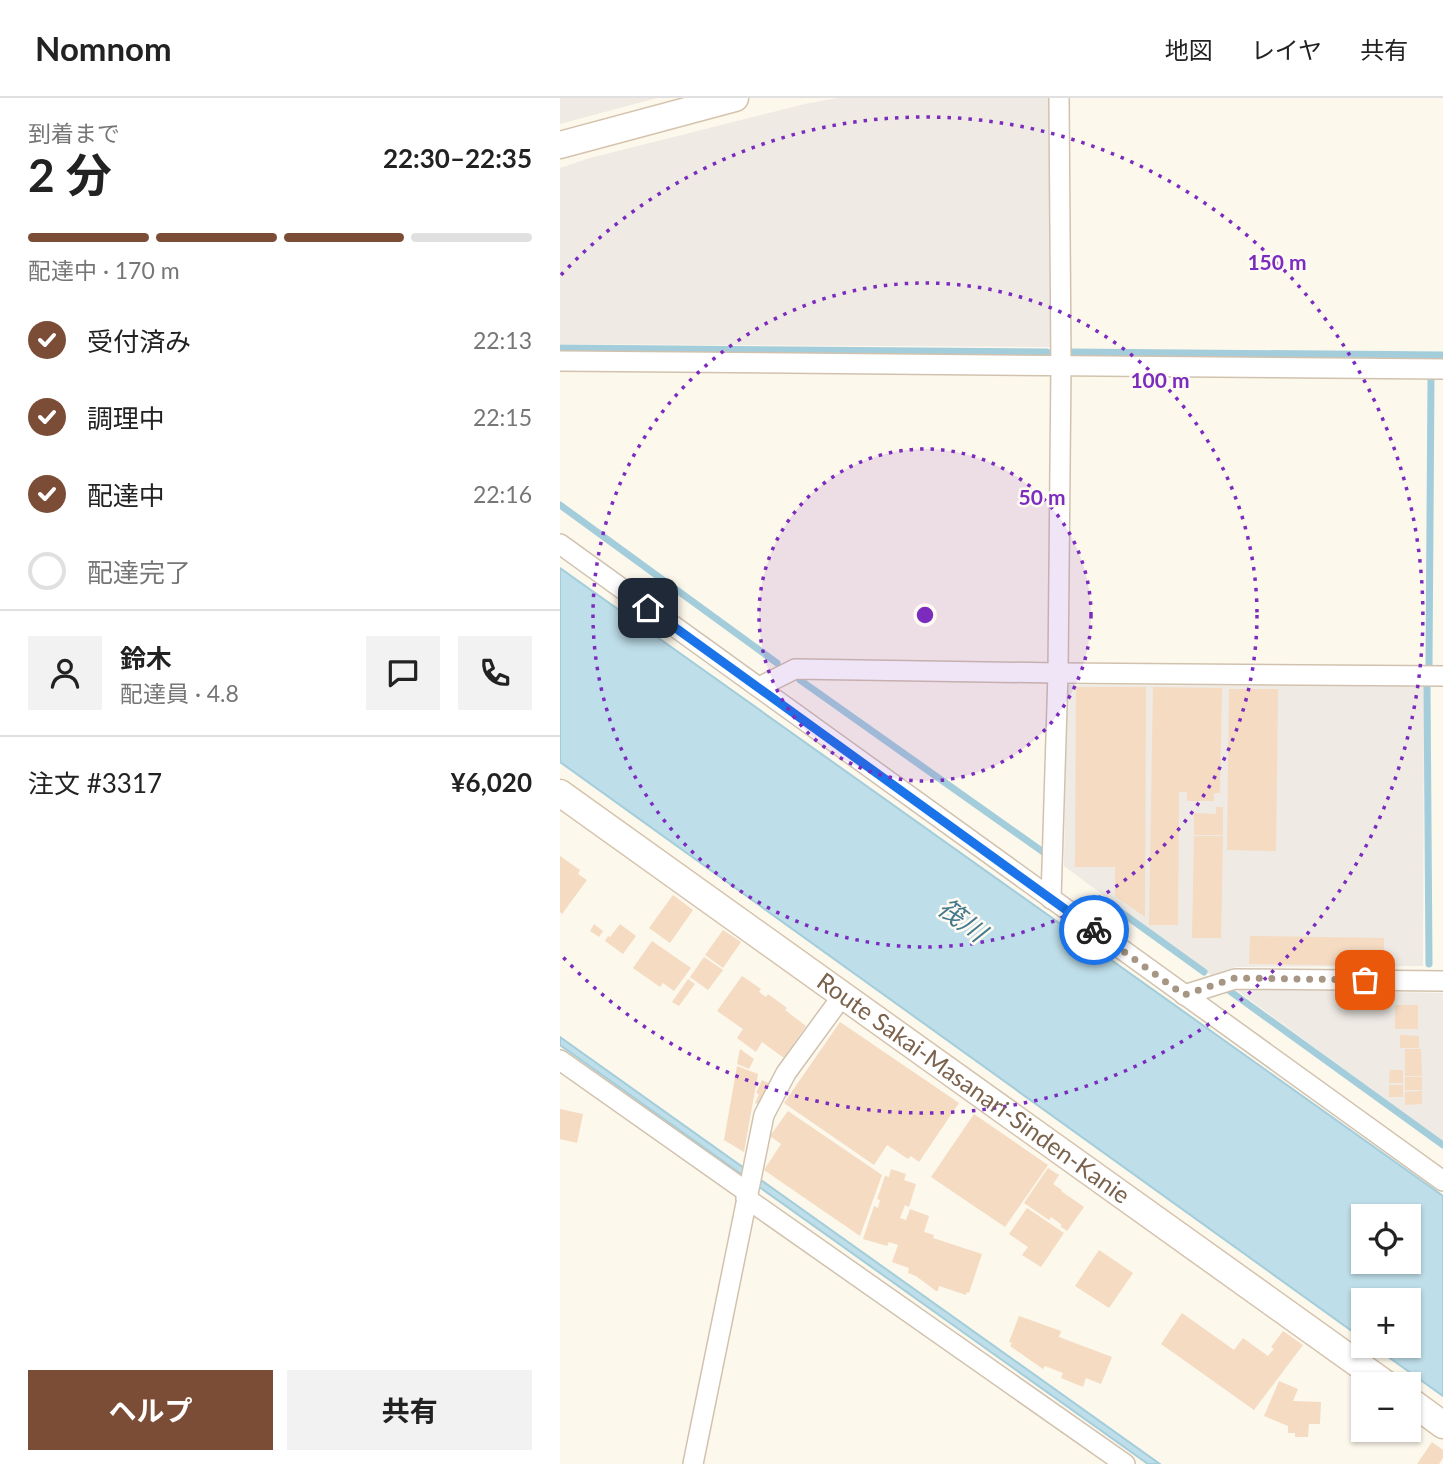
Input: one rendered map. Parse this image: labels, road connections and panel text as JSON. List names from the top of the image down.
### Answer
{
  "streets": {
    "main road": ["Route Sakai-Masanari-Sinden-Kanie"]
  },
  "water": ["筏川"],
  "page": {
    "header": "Nomnom",
    "nav": ["地図", "レイヤ", "共有"],
    "heading": ["2 分", "到着まで", "22:30–22:35"],
    "panel": [
      "鈴木",
      "配達員 · 4.8",
      "注文 #3317",
      "¥6,020"
    ],
    "bar": "配達中 · 170 m",
    "list": [
      ["受付済み", "22:13"],
      ["調理中", "22:15"],
      ["配達中", "22:16"],
      "配達完了"
    ],
    "map_buttons": ["+", "−"],
    "buttons": ["ヘルプ", "共有"]
  },
  "rings": ["150 m", "100 m", "50 m"]
}
